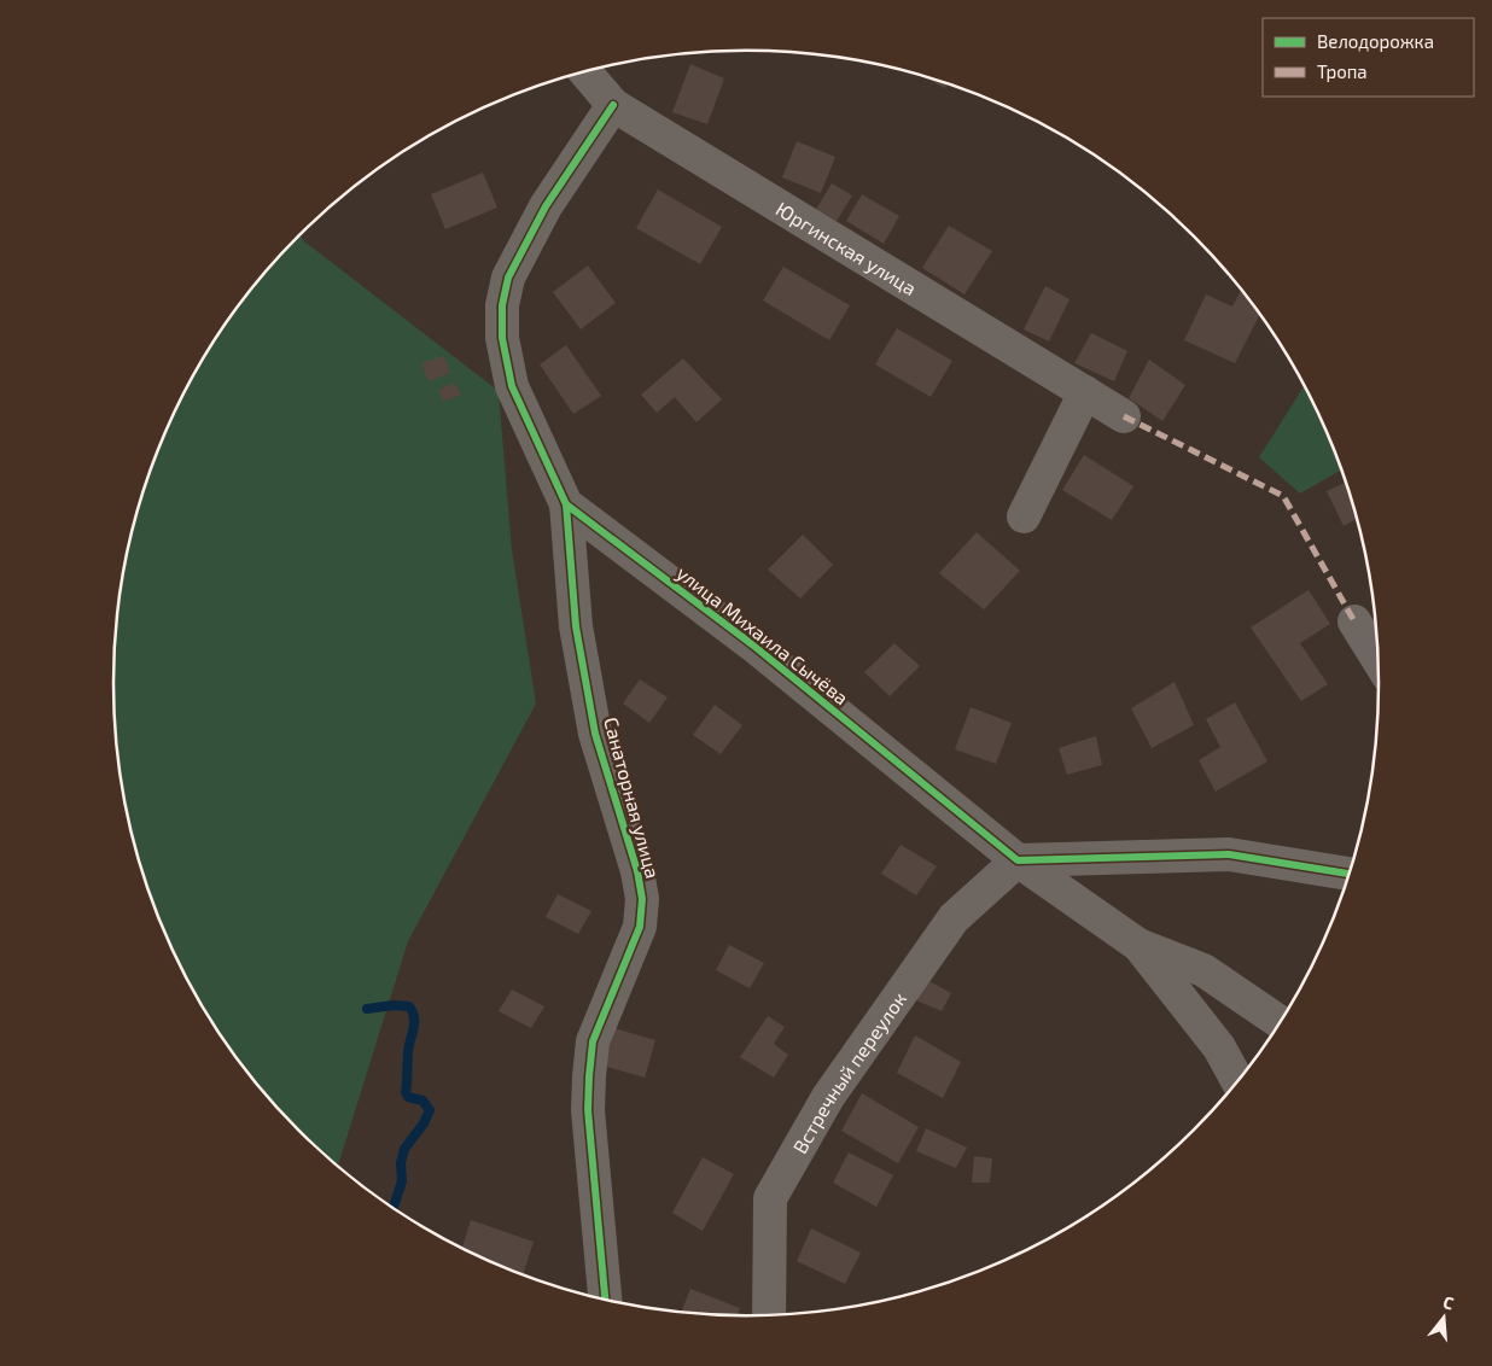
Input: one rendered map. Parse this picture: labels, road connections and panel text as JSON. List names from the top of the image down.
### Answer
{
  "streets": {
    "street": [
      "Юргинская улица",
      "улица Михаила Сычёва",
      "Санаторная улица",
      "Встречный переулок"
    ]
  },
  "crossings": [
    ["Юргинская улица", "улица Михаила Сычёва"],
    ["улица Михаила Сычёва", "Санаторная улица"],
    ["улица Михаила Сычёва", "Встречный переулок"]
  ],
  "legend": ["Велодорожка", "Тропа"],
  "north": "top"
}
